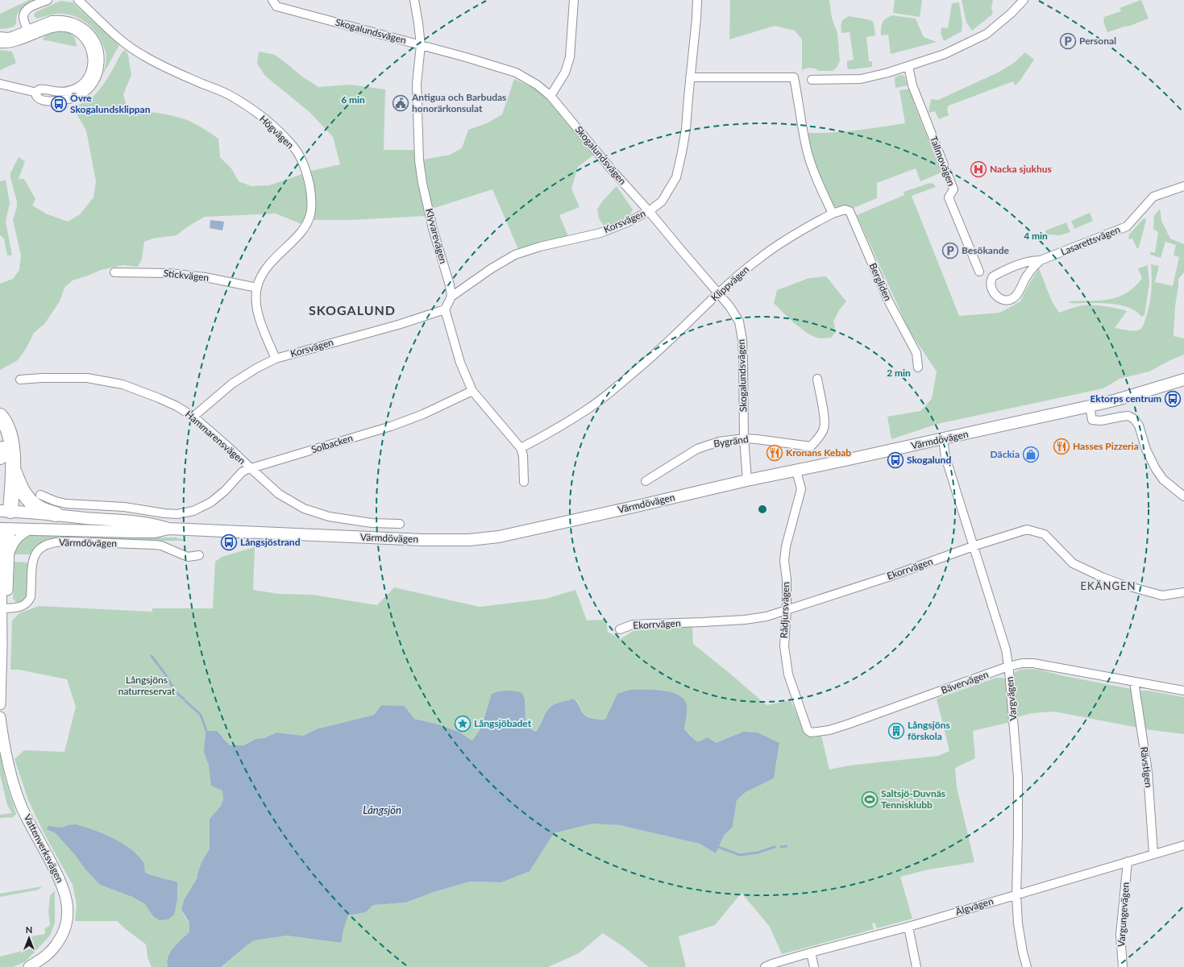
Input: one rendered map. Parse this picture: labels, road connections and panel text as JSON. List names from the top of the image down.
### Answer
{
  "streets": {
    "main road": ["Värmdövägen"],
    "street": [
      "Skogalundsvägen",
      "Högvägen",
      "Tallmovägen",
      "Korsvägen",
      "Klyvarevägen",
      "Lasarettsvägen",
      "Stickvägen",
      "Bergliden",
      "Klippvägen",
      "Hammarensvägen",
      "Bygränd",
      "Solbacken",
      "Ekorrvägen",
      "Rådjursvägen",
      "Bävervägen",
      "Vargvägen",
      "Rävstigen",
      "Vattenverksvägen",
      "Älgvägen",
      "Vargungevägen"
    ]
  },
  "crossings": [
    ["Skogalundsvägen", "Korsvägen"],
    ["Skogalundsvägen", "Klyvarevägen"],
    ["Skogalundsvägen", "Klippvägen"],
    ["Skogalundsvägen", "Värmdövägen"],
    ["Skogalundsvägen", "Bygränd"],
    ["Högvägen", "Korsvägen"],
    ["Högvägen", "Stickvägen"],
    ["Korsvägen", "Klyvarevägen"],
    ["Korsvägen", "Hammarensvägen"],
    ["Bergliden", "Klippvägen"],
    ["Hammarensvägen", "Solbacken"],
    ["Värmdövägen", "Rådjursvägen"],
    ["Värmdövägen", "Vargvägen"],
    ["Ekorrvägen", "Rådjursvägen"],
    ["Ekorrvägen", "Vargvägen"],
    ["Rådjursvägen", "Bävervägen"],
    ["Bävervägen", "Vargvägen"],
    ["Bävervägen", "Rävstigen"],
    ["Vargvägen", "Älgvägen"],
    ["Rävstigen", "Älgvägen"],
    ["Älgvägen", "Vargungevägen"]
  ],
  "districts": ["SKOGALUND", "EKÄNGEN"],
  "water": ["Långsjön"],
  "parks": ["Långsjöns naturreservat"],
  "places": {
    "parking": ["Personal", "Besökande"],
    "public building": ["Antigua och Barbudas honorärkonsulat"],
    "bus stop": [
      "Övre Skogalundsklippan",
      "Ektorps centrum",
      "Skogalund",
      "Långsjöstrand"
    ],
    "hospital": ["Nacka sjukhus"],
    "restaurant": ["Hasses Pizzeria", "Kronans Kebab"],
    "shop": ["Däckia"],
    "place": ["Långsjöbadet"],
    "building": ["Långsjöns förskola"],
    "sports": ["Saltsjö-Duvnäs Tennisklubb"]
  },
  "north": "top",
  "rings": ["6 min", "4 min", "2 min"]
}
